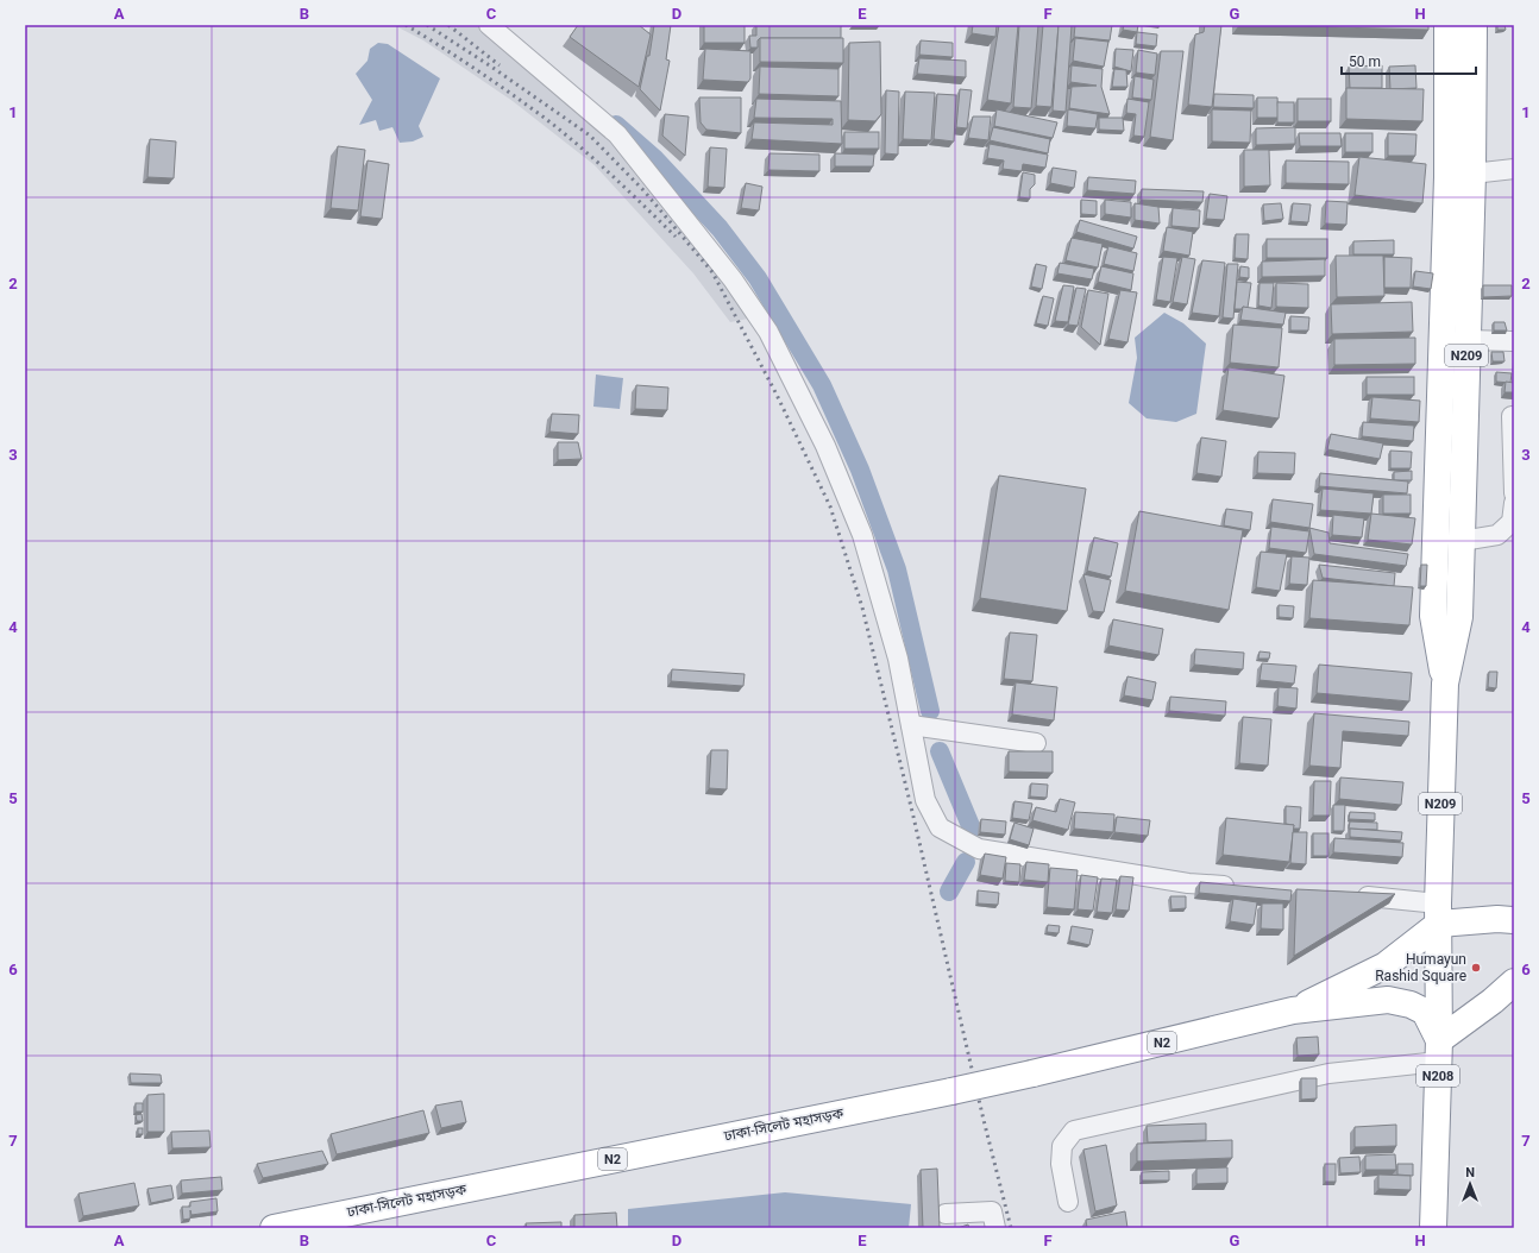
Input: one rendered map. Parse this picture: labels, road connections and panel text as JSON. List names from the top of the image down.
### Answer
{
  "streets": {
    "highway": [
      "N209",
      "N2",
      "N208",
      "ঢাকা-সিলেট মহাসড়ক"
    ]
  },
  "crossings": [
    ["N209", "N208"],
    ["N209", "ঢাকা-সিলেট মহাসড়ক"],
    ["N208", "ঢাকা-সিলেট মহাসড়ক"]
  ],
  "places": ["Humayun Rashid Square"],
  "scale_bar": "50 m",
  "north": "top",
  "grid": {
    "columns": [
      "A",
      "B",
      "C",
      "D",
      "E",
      "F",
      "G",
      "H"
    ],
    "rows": [
      "1",
      "2",
      "3",
      "4",
      "5",
      "6",
      "7"
    ]
  }
}
